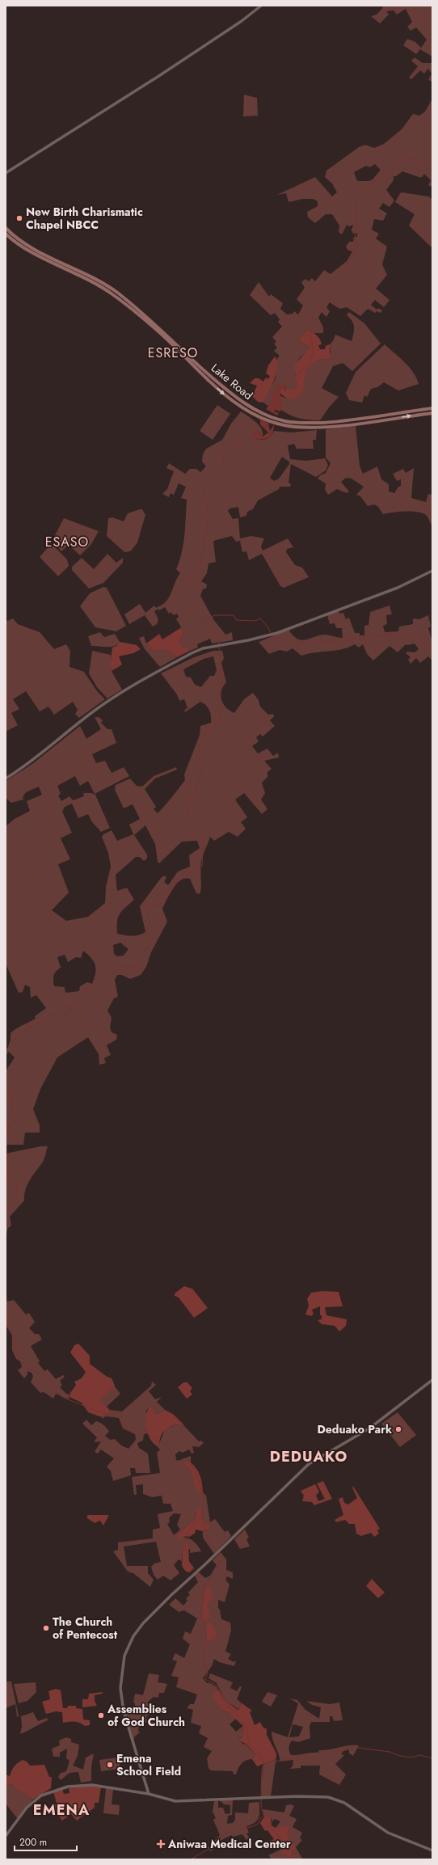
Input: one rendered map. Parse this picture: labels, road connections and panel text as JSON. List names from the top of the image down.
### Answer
{
  "streets": {
    "main road": ["Lake Road"]
  },
  "districts": [
    "ESRESO",
    "ESASO",
    "DEDUAKO",
    "EMENA"
  ],
  "places": {
    "other": [
      "New Birth Charismatic Chapel NBCC",
      "Deduako Park",
      "The Church of Pentecost",
      "Assemblies of God Church",
      "Emena School Field"
    ],
    "health": ["Aniwaa Medical Center"]
  },
  "scale_bar": "200 m"
}
